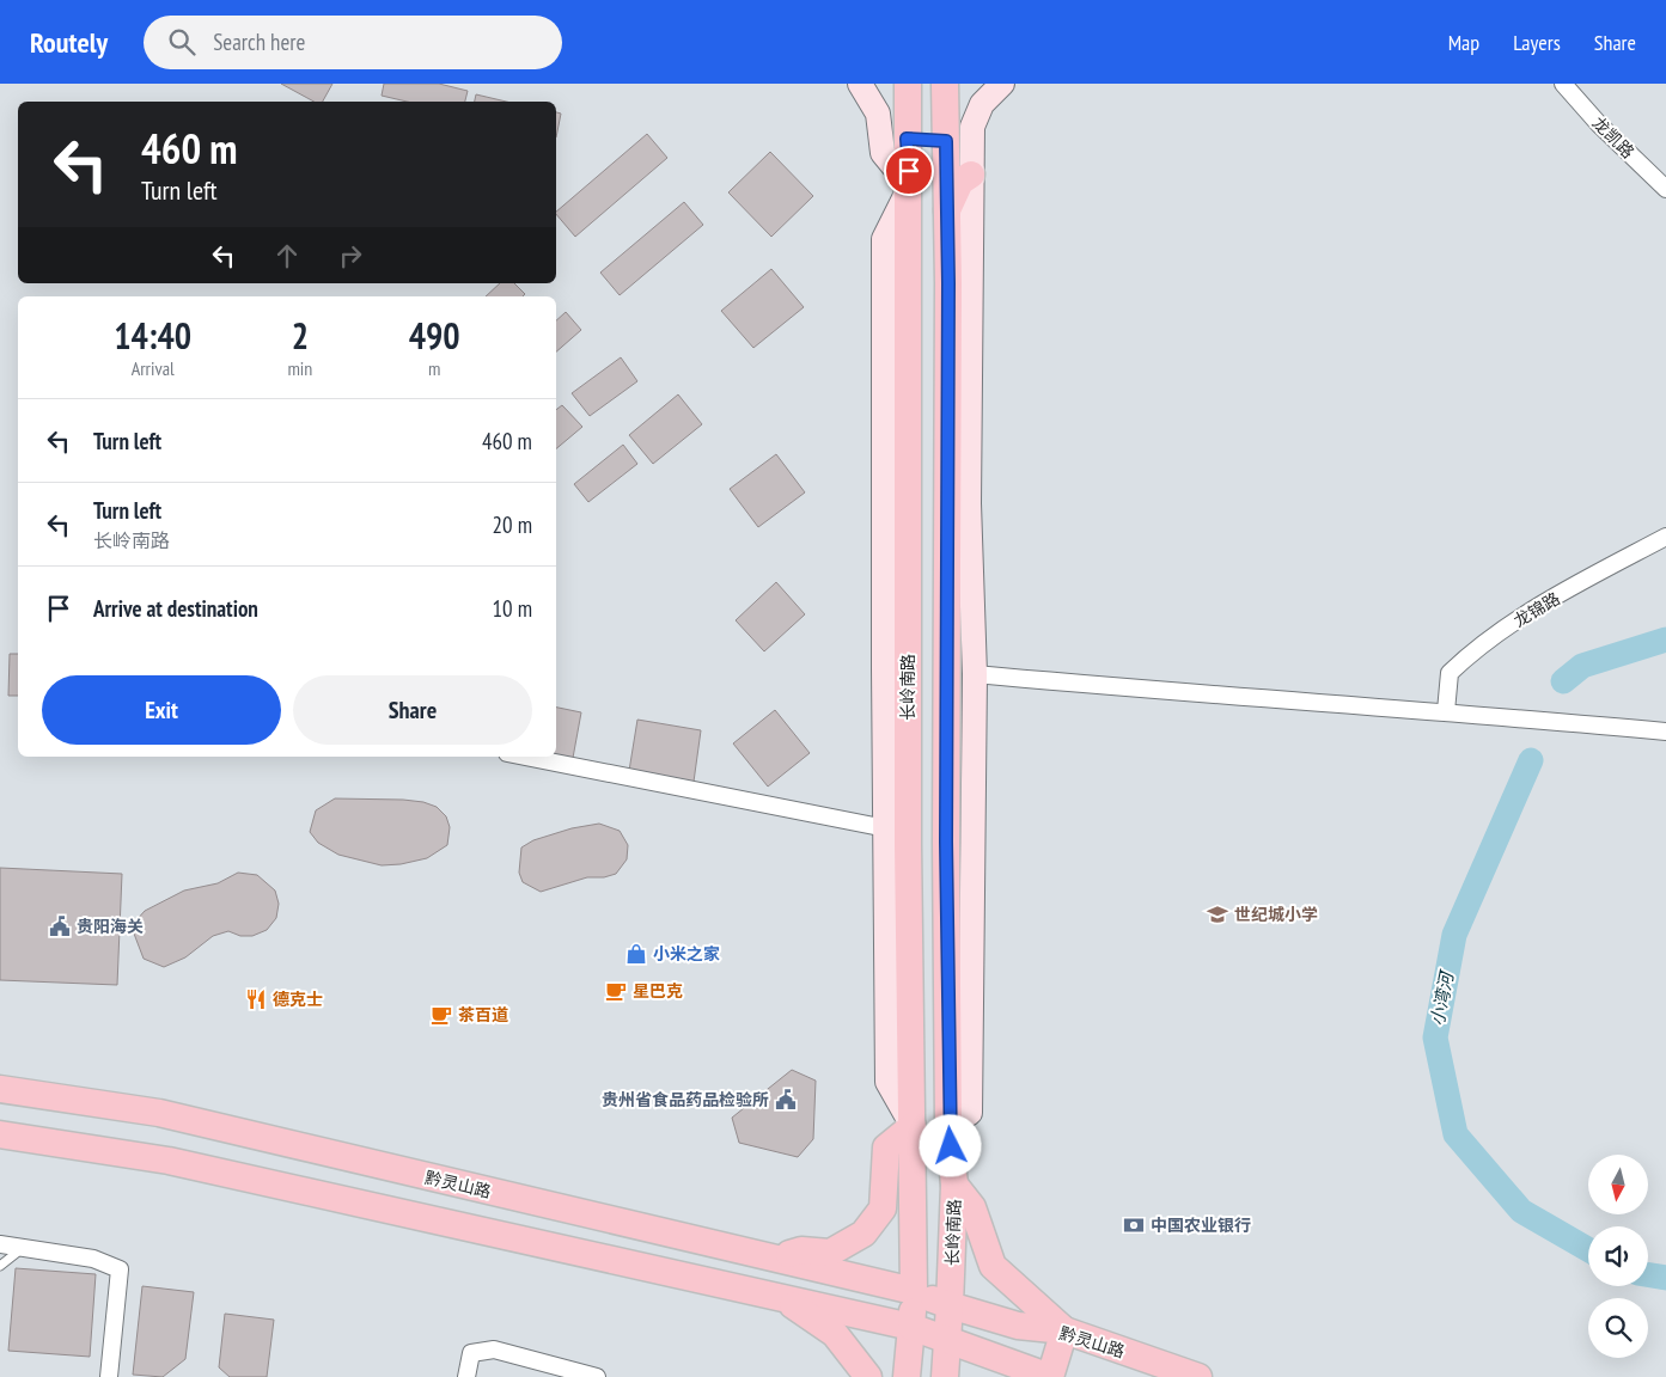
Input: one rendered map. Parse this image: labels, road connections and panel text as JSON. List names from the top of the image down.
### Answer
{
  "streets": {
    "main road": ["长岭南路", "黔灵山路"],
    "street": ["龙凯路", "龙锦路"]
  },
  "crossings": [
    ["长岭南路", "黔灵山路"]
  ],
  "water": ["小湾河"],
  "places": {
    "school or university": ["世纪城小学"],
    "public building": ["贵阳海关", "贵州省食品药品检验所"],
    "shop": ["小米之家"],
    "cafe": ["星巴克", "茶百道"],
    "restaurant": ["德克士"],
    "bank": ["中国农业银行"]
  },
  "north": "bottom",
  "page": {
    "header": "Routely",
    "search": "Search here",
    "nav": ["Map", "Layers", "Share"],
    "turn": ["460 m", "Turn left"],
    "eta": [
      "14:40",
      "Arrival",
      "2",
      "min",
      "490",
      "m"
    ],
    "list": [
      {
        "name": "Turn left",
        "value": "460 m"
      },
      {
        "name": "Turn left",
        "note": "长岭南路",
        "value": "20 m"
      },
      {
        "name": "Arrive at destination",
        "value": "10 m"
      }
    ],
    "buttons": ["Exit", "Share"]
  }
}
